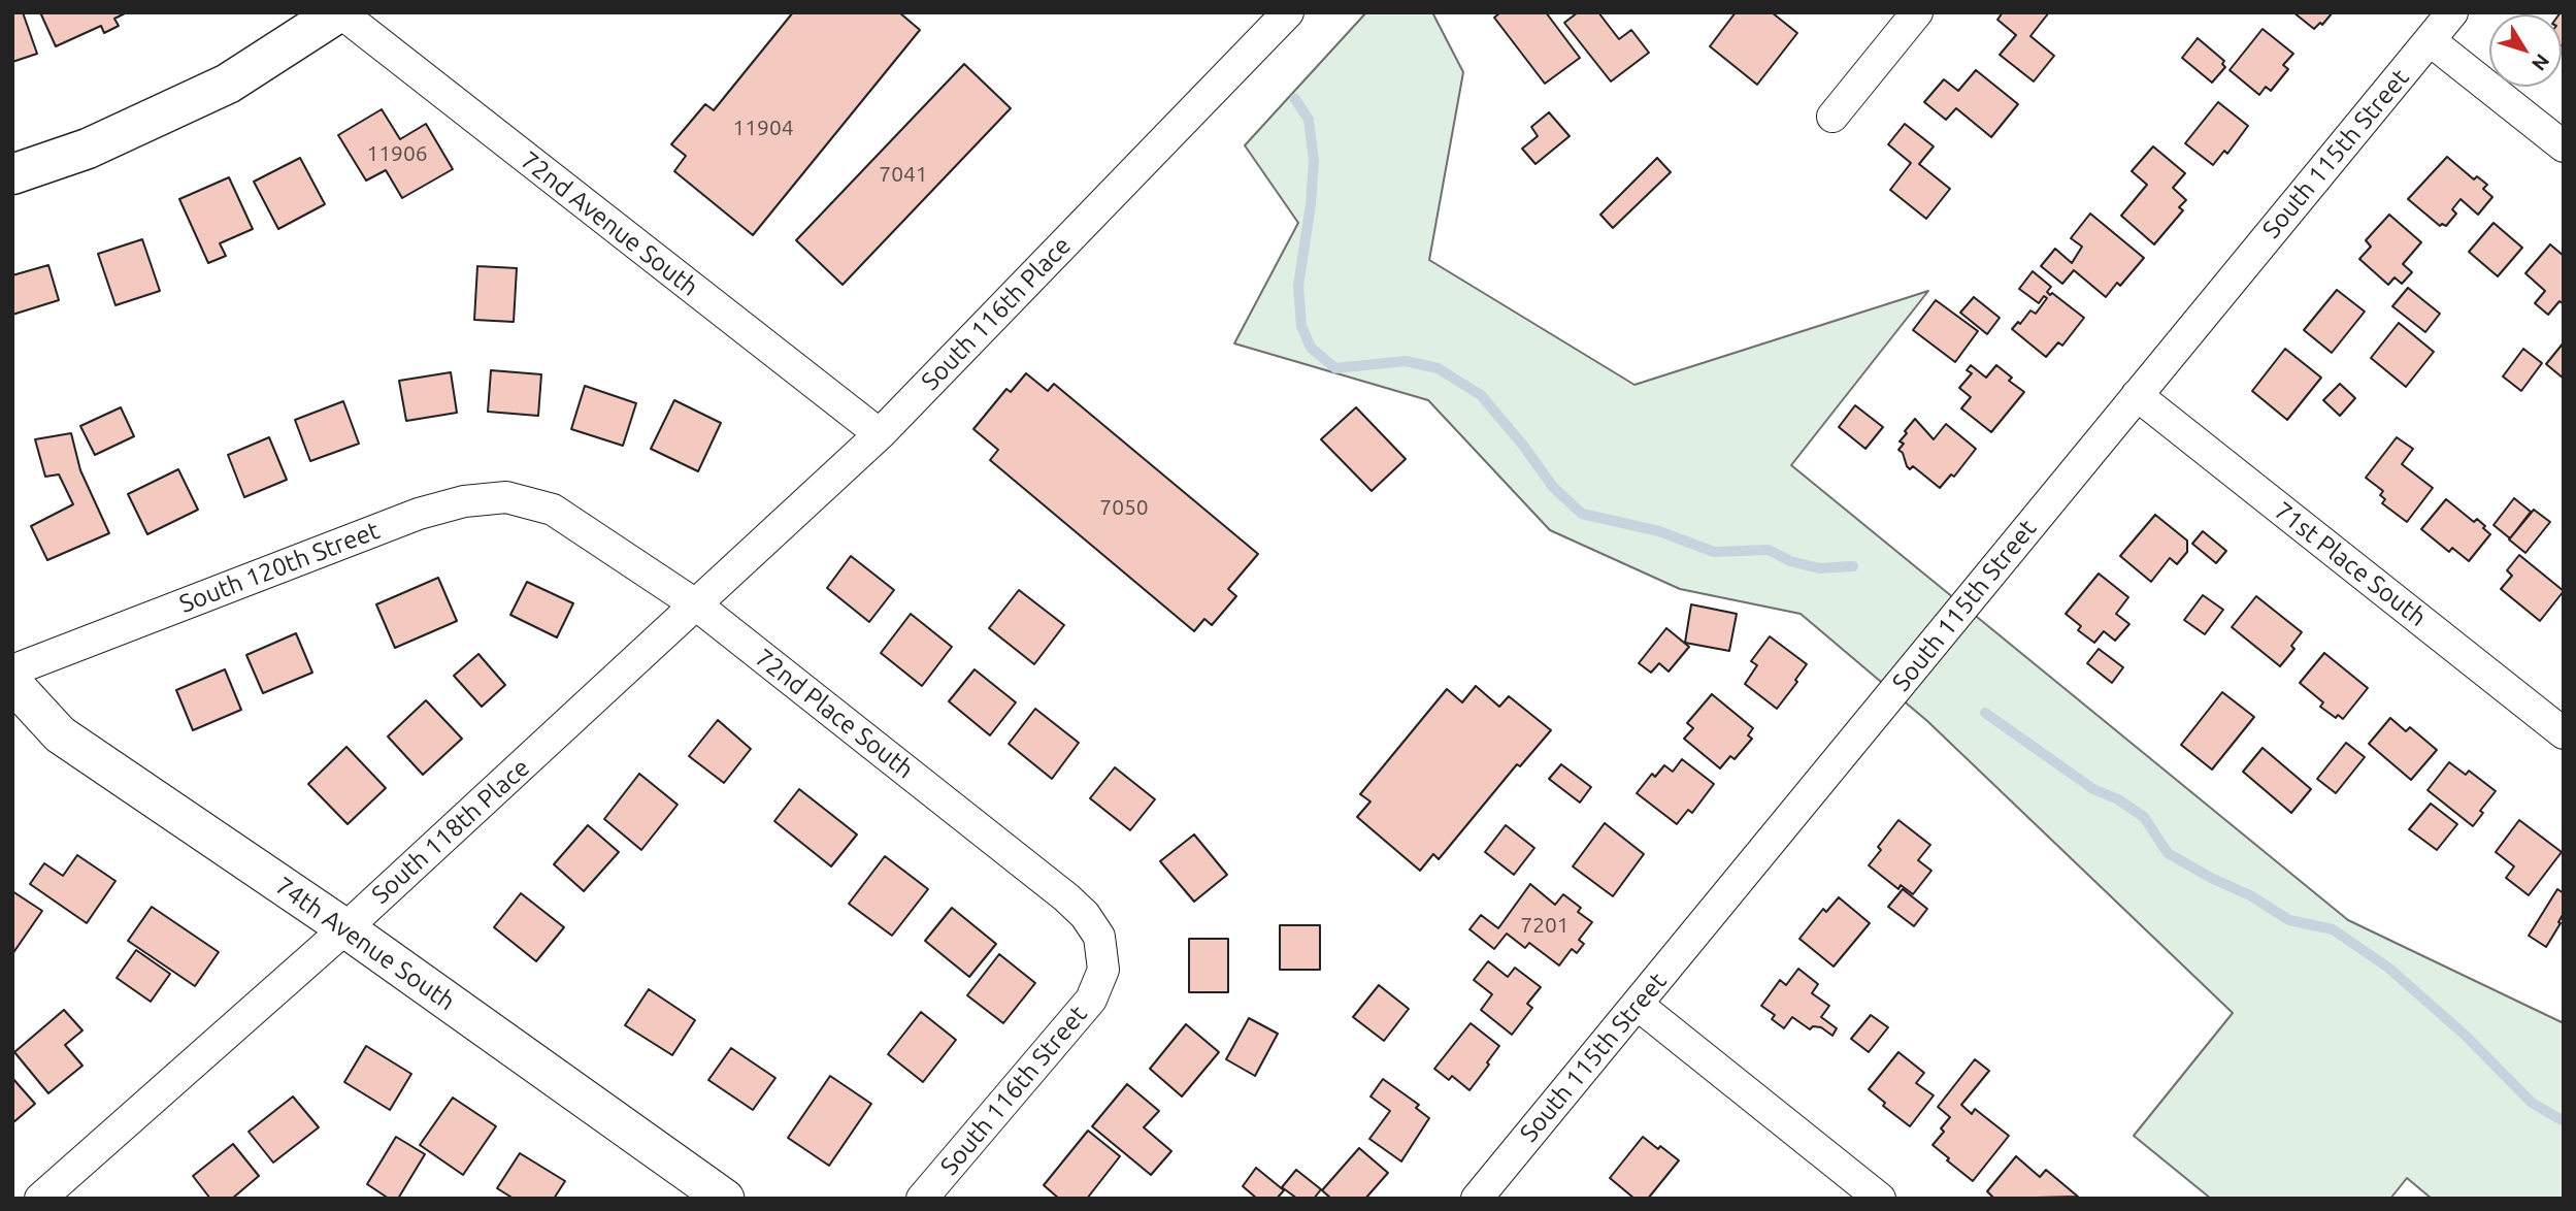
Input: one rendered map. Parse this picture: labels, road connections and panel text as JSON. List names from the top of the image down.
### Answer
{
  "streets": {
    "street": [
      "South 115th Street",
      "72nd Avenue South",
      "South 116th Place",
      "71st Place South",
      "South 120th Street",
      "72nd Place South",
      "South 118th Place",
      "74th Avenue South",
      "South 116th Street"
    ]
  },
  "crossings": [
    ["South 115th Street", "71st Place South"],
    ["72nd Avenue South", "South 116th Place"],
    ["South 116th Place", "72nd Place South"],
    ["South 116th Place", "South 118th Place"],
    ["South 120th Street", "72nd Place South"],
    ["72nd Place South", "South 118th Place"],
    ["72nd Place South", "South 116th Street"],
    ["South 118th Place", "74th Avenue South"]
  ],
  "house_numbers": [
    "11904",
    "11906",
    "7041",
    "7050",
    "7201"
  ],
  "north": "bottom right"
}
